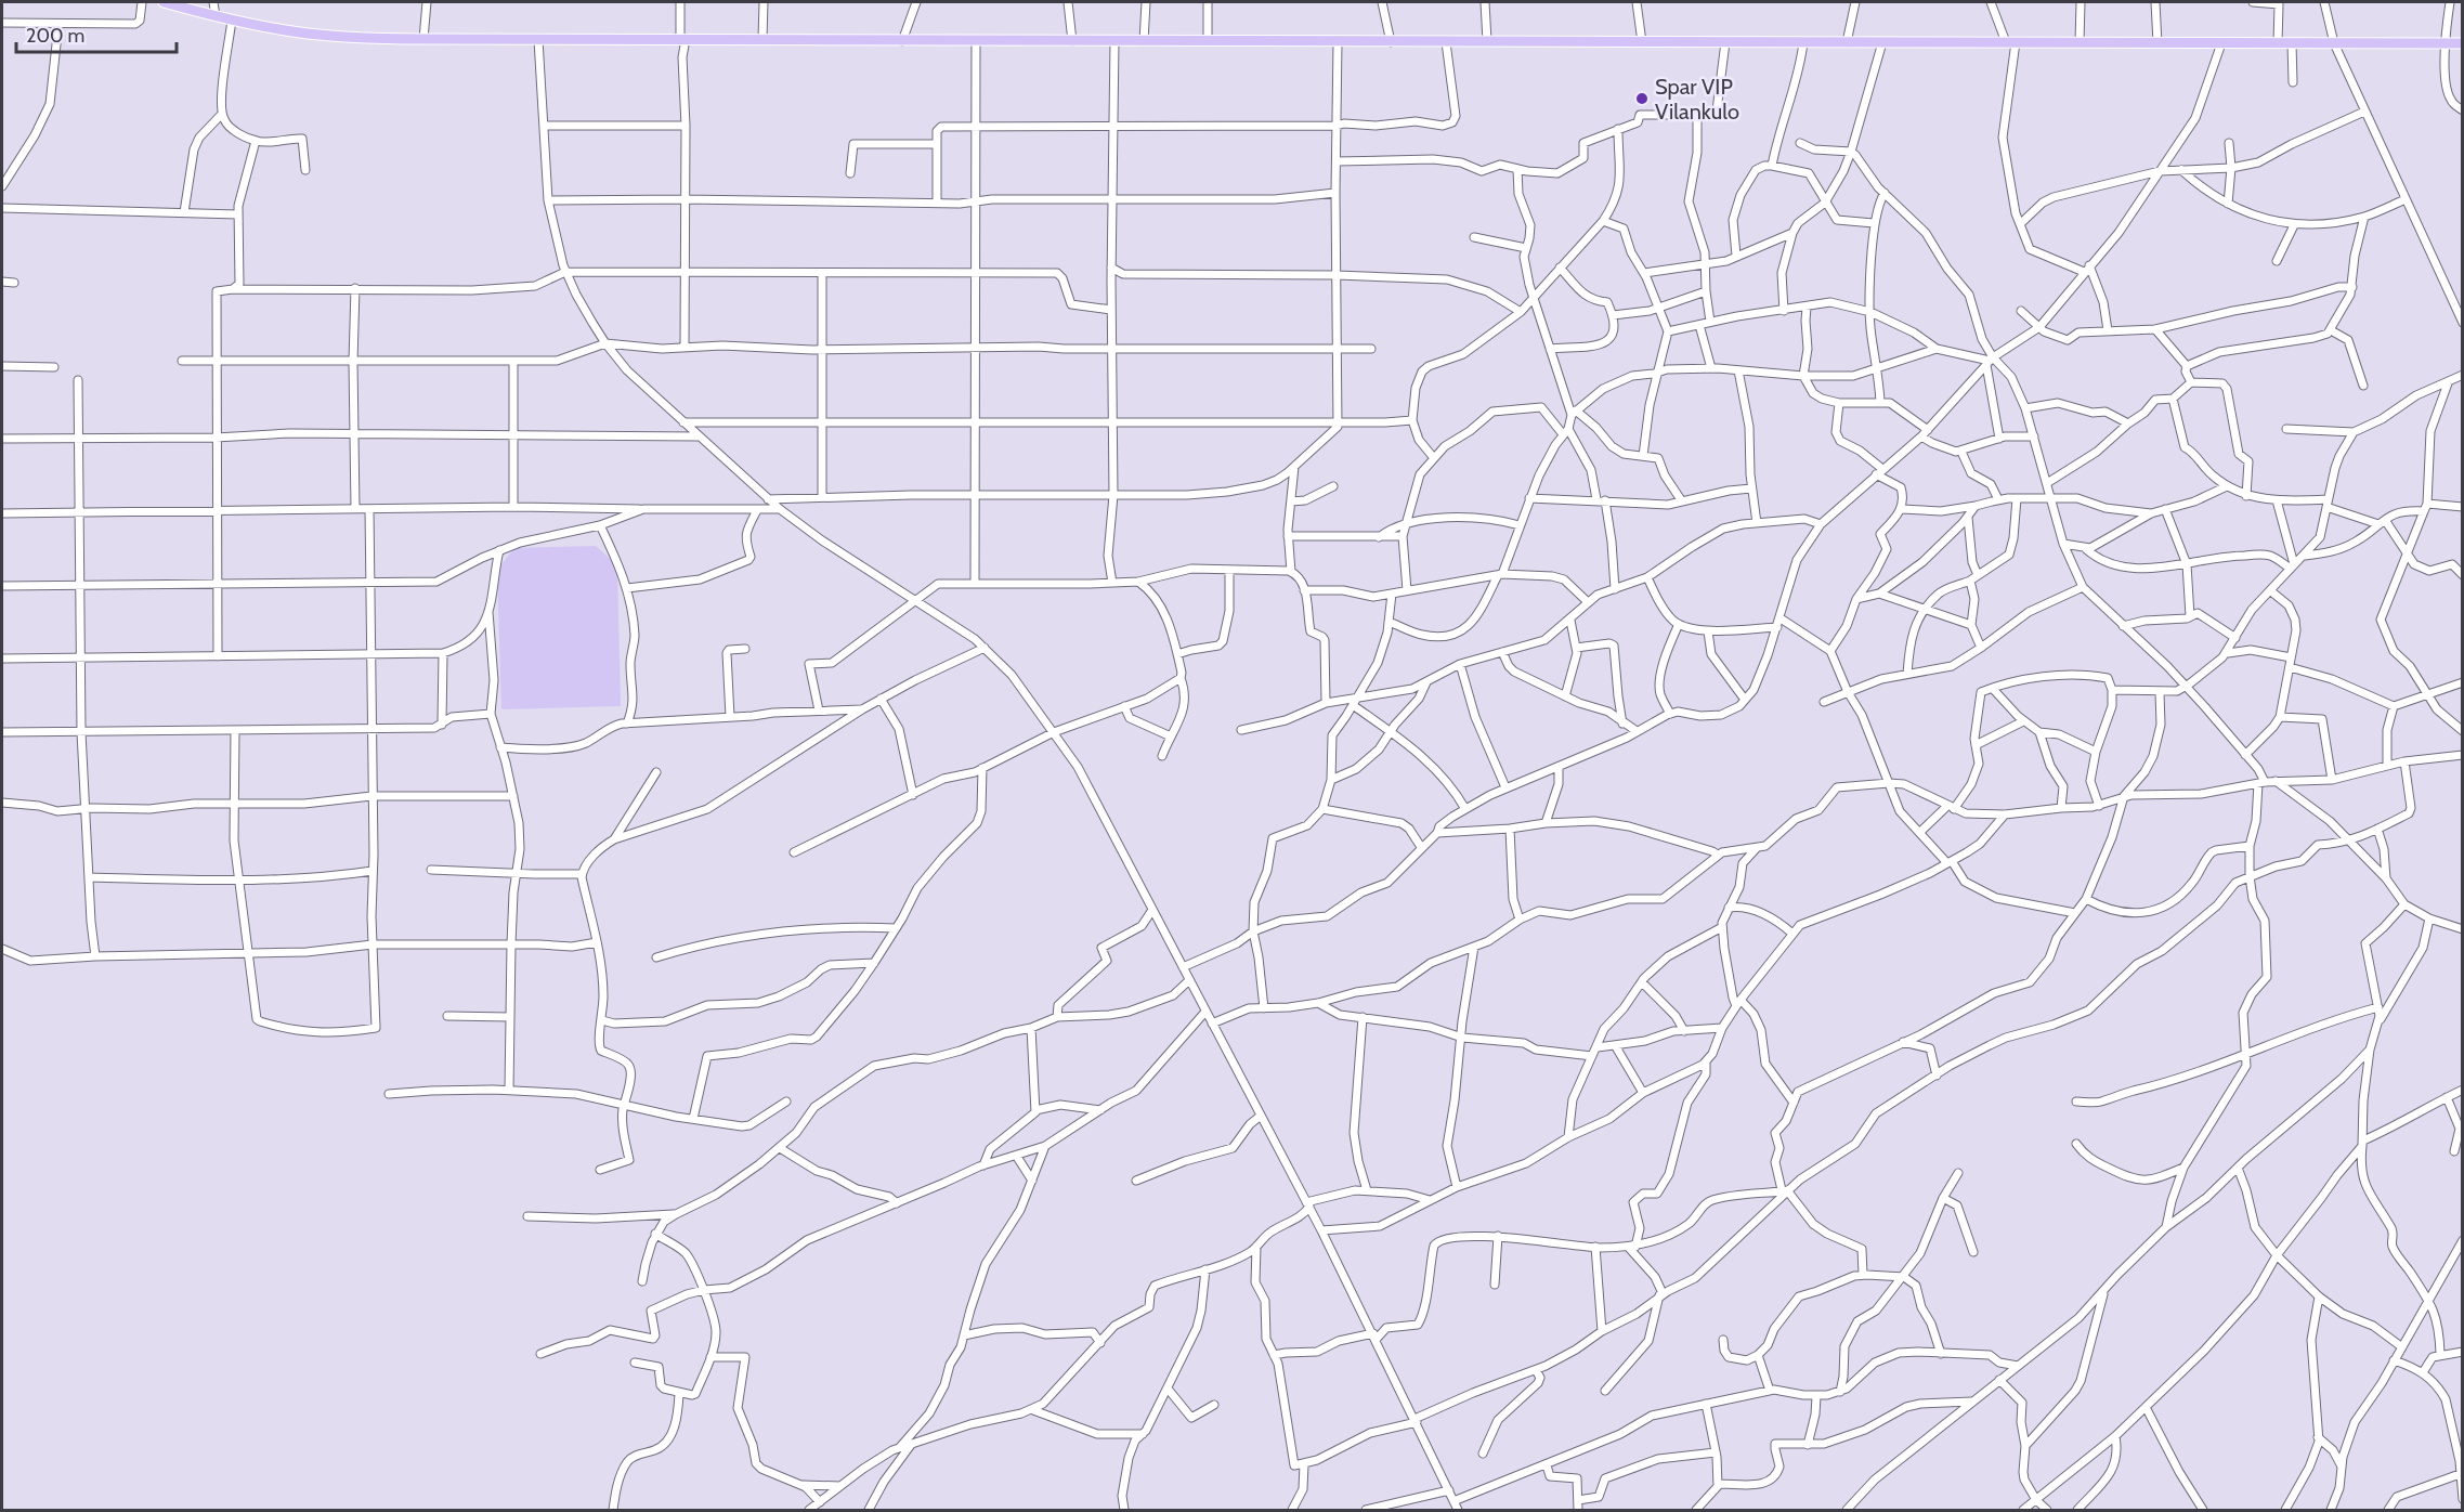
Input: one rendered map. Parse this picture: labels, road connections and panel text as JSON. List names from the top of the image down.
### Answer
{
  "places": ["Spar VIP Vilankulo"],
  "scale_bar": "200 m"
}
